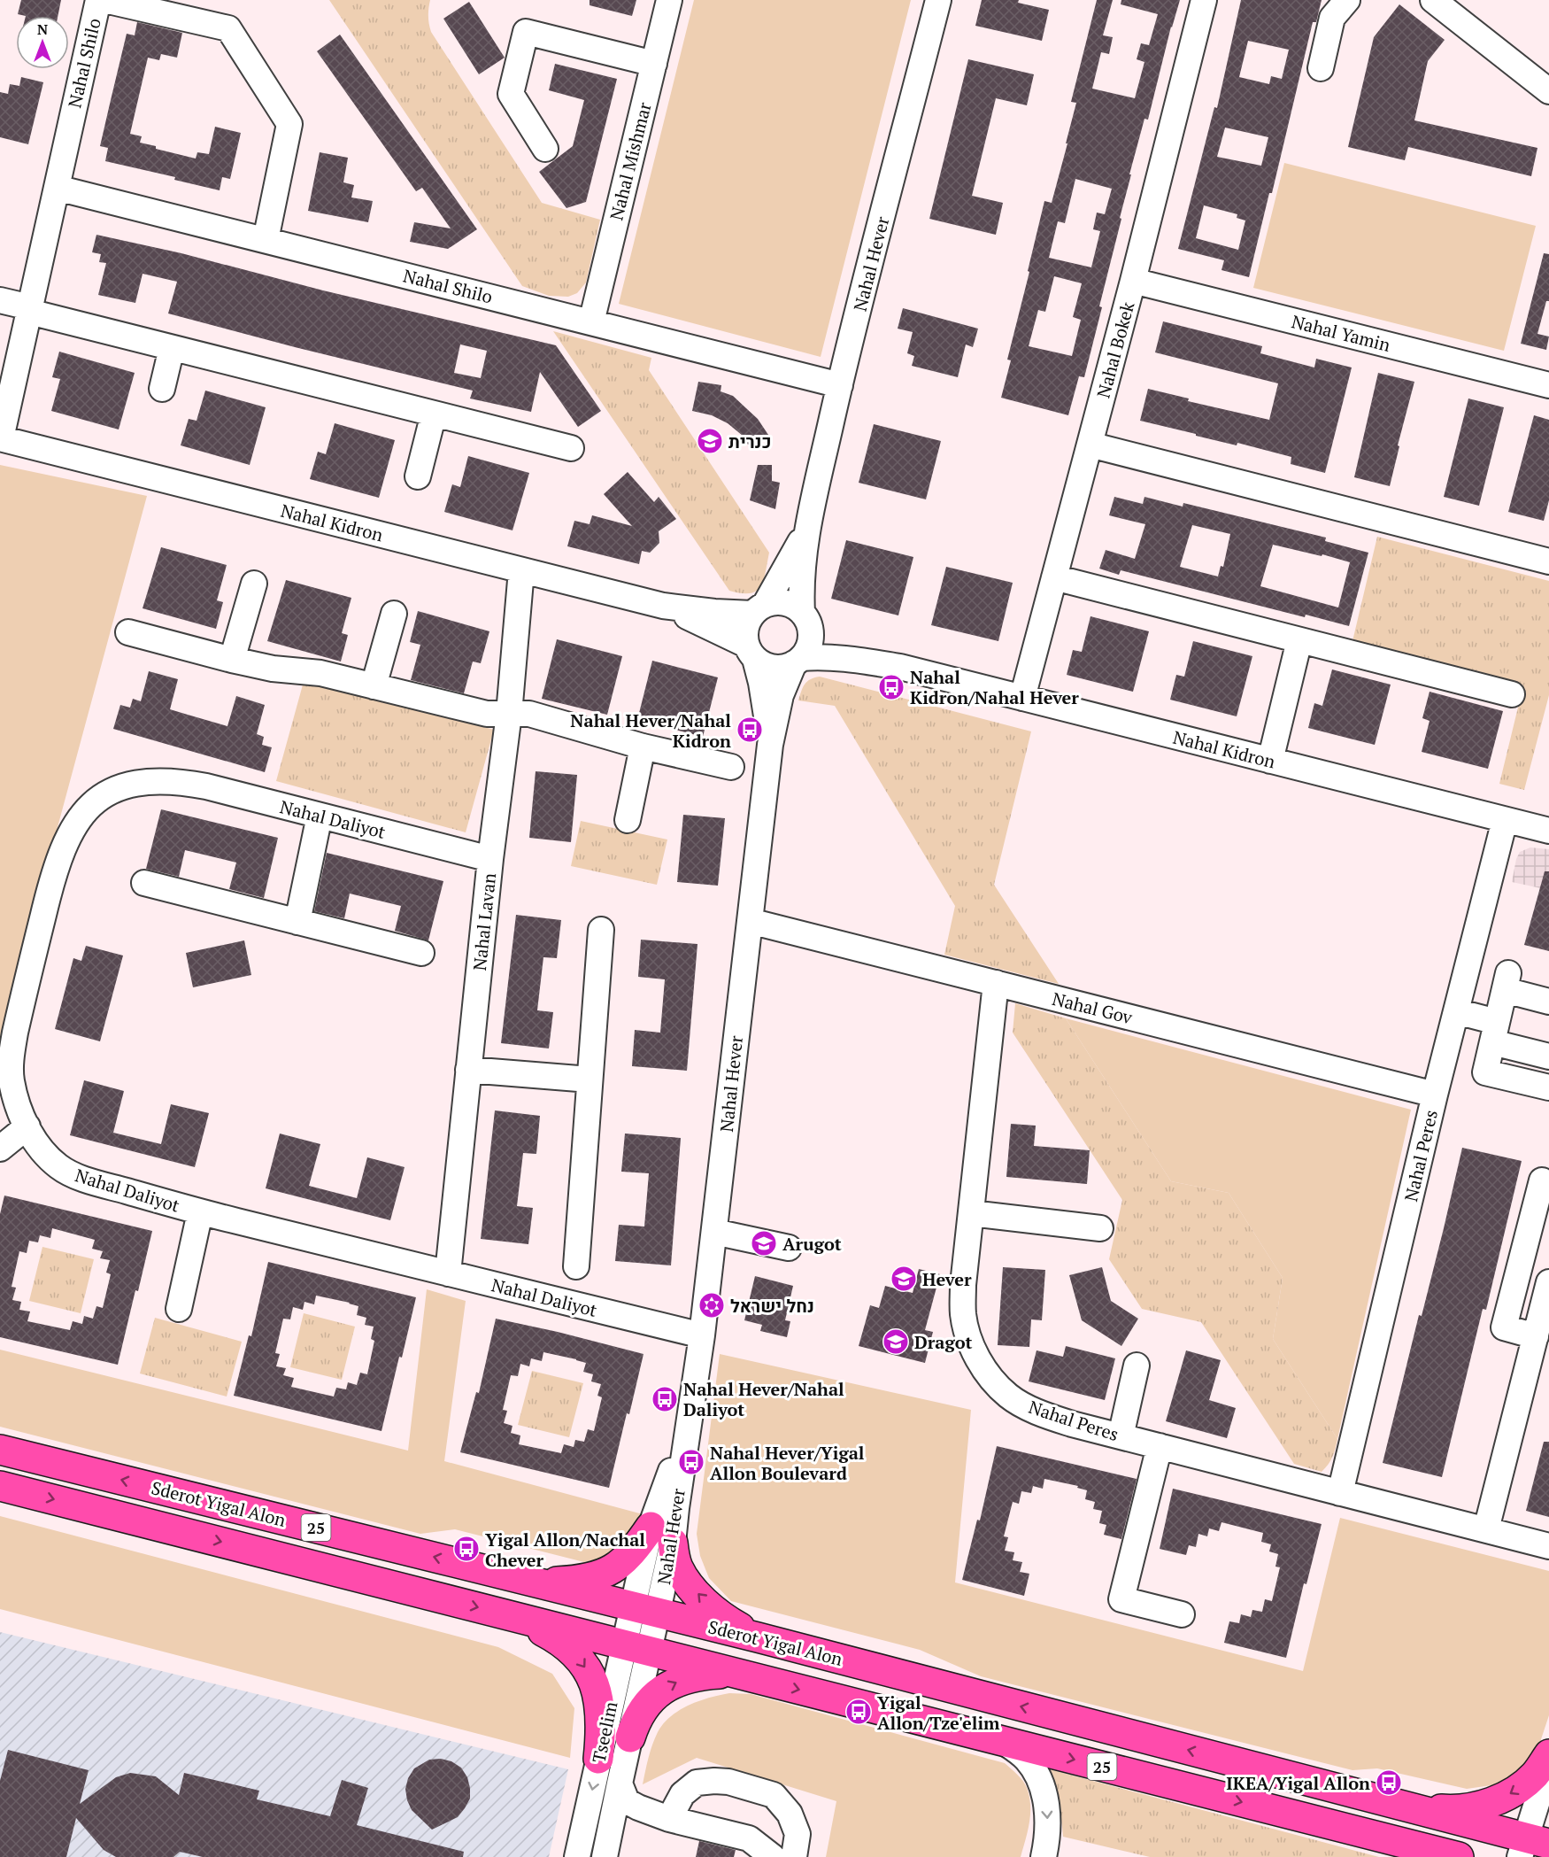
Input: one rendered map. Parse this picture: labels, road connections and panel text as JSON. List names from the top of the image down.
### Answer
{
  "streets": {
    "highway": ["Sderot Yigal Alon", "25"],
    "street": [
      "Nahal Shilo",
      "Nahal Mishmar",
      "Nahal Hever",
      "Nahal Yamin",
      "Nahal Bokek",
      "Nahal Kidron",
      "Nahal Daliyot",
      "Nahal Lavan",
      "Nahal Gov",
      "Nahal Peres",
      "Tseelim"
    ]
  },
  "crossings": [
    ["Nahal Shilo", "Nahal Mishmar"],
    ["Nahal Shilo", "Nahal Hever"],
    ["Nahal Shilo", "Nahal Kidron"],
    ["Nahal Hever", "Nahal Kidron"],
    ["Nahal Hever", "Nahal Daliyot"],
    ["Nahal Hever", "Nahal Gov"],
    ["Nahal Hever", "Sderot Yigal Alon"],
    ["Nahal Hever", "Tseelim"],
    ["Nahal Yamin", "Nahal Bokek"],
    ["Nahal Bokek", "Nahal Kidron"],
    ["Nahal Kidron", "Nahal Lavan"],
    ["Nahal Kidron", "Nahal Peres"],
    ["Nahal Daliyot", "Nahal Lavan"],
    ["Nahal Gov", "Nahal Peres"],
    ["Sderot Yigal Alon", "Tseelim"]
  ],
  "places": {
    "school or university": [
      "כנרית",
      "Arugot",
      "Hever",
      "Dragot"
    ],
    "bus stop": [
      "Nahal Kidron/Nahal Hever",
      "Nahal Hever/Nahal Kidron",
      "Nahal Hever/Nahal Daliyot",
      "Nahal Hever/Yigal Allon Boulevard",
      "Yigal Allon/Nachal Chever",
      "Yigal Allon/Tze'elim",
      "IKEA/Yigal Allon"
    ],
    "synagogue": ["נחל ישראל"]
  },
  "north": "top"
}
